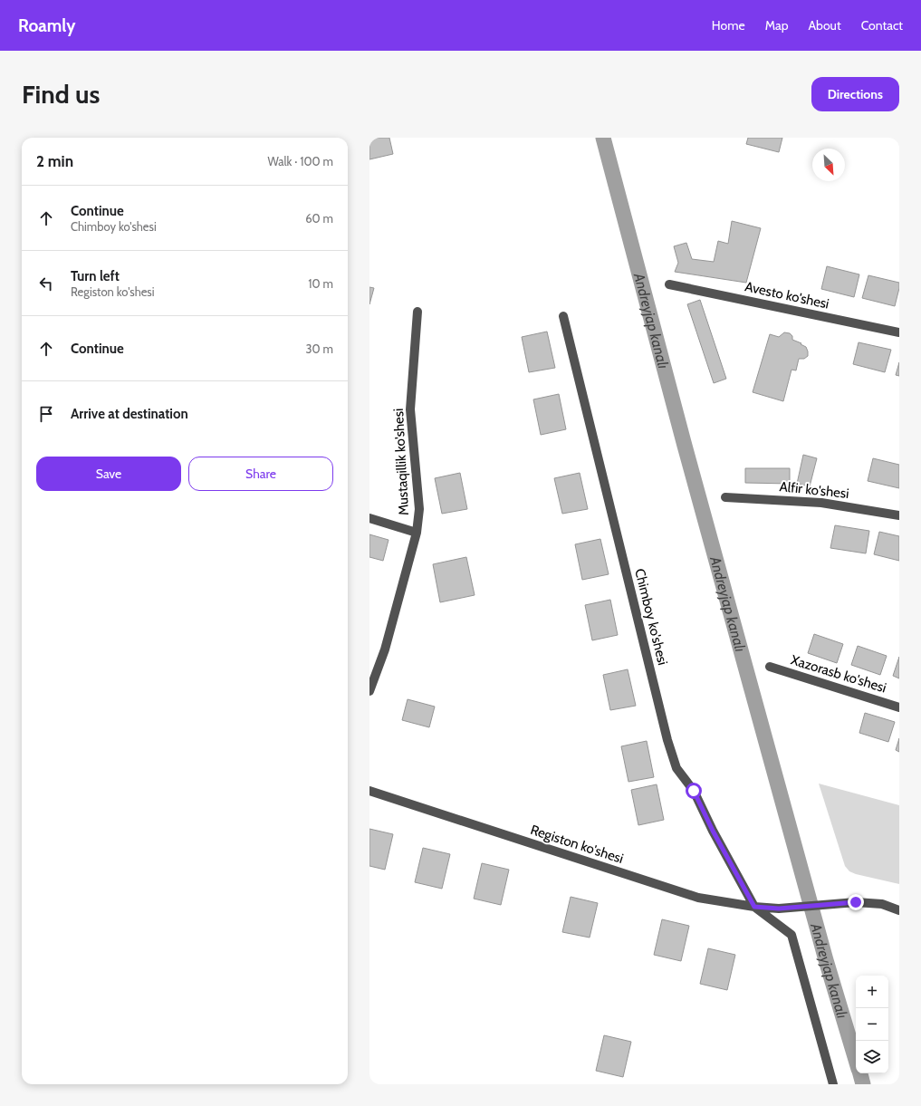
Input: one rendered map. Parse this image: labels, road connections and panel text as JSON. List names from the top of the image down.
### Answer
{
  "streets": {
    "street": [
      "Avesto ko'shesi",
      "Mustaqillik ko'shesi",
      "Alfir ko'shesi",
      "Chimboy ko'shesi",
      "Xazorasb ko'shesi",
      "Registon ko'shesi"
    ]
  },
  "crossings": [
    ["Chimboy ko'shesi", "Registon ko'shesi"]
  ],
  "water": ["Andreyjap kanalı"],
  "north": "bottom right",
  "page": {
    "header": "Roamly",
    "nav": [
      "Home",
      "Map",
      "About",
      "Contact"
    ],
    "buttons": [
      "Directions",
      ["Save", "Share"]
    ],
    "title": "Find us",
    "heading": ["2 min", "Walk · 100 m"],
    "list": [
      ["Continue", "Chimboy ko'shesi", "60 m"],
      ["Turn left", "Registon ko'shesi", "10 m"],
      ["Continue", "30 m"],
      "Arrive at destination"
    ],
    "map_buttons": ["+", "−"]
  }
}
